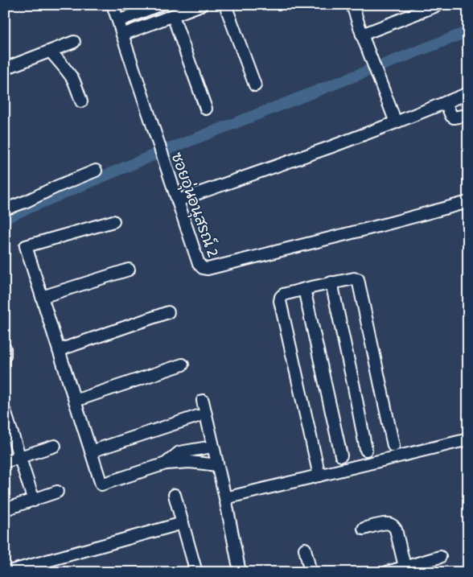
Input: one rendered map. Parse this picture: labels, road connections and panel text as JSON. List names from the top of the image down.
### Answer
{
  "streets": {
    "street": ["ซอยอุ่นอนุสรณ์ 2"]
  }
}
